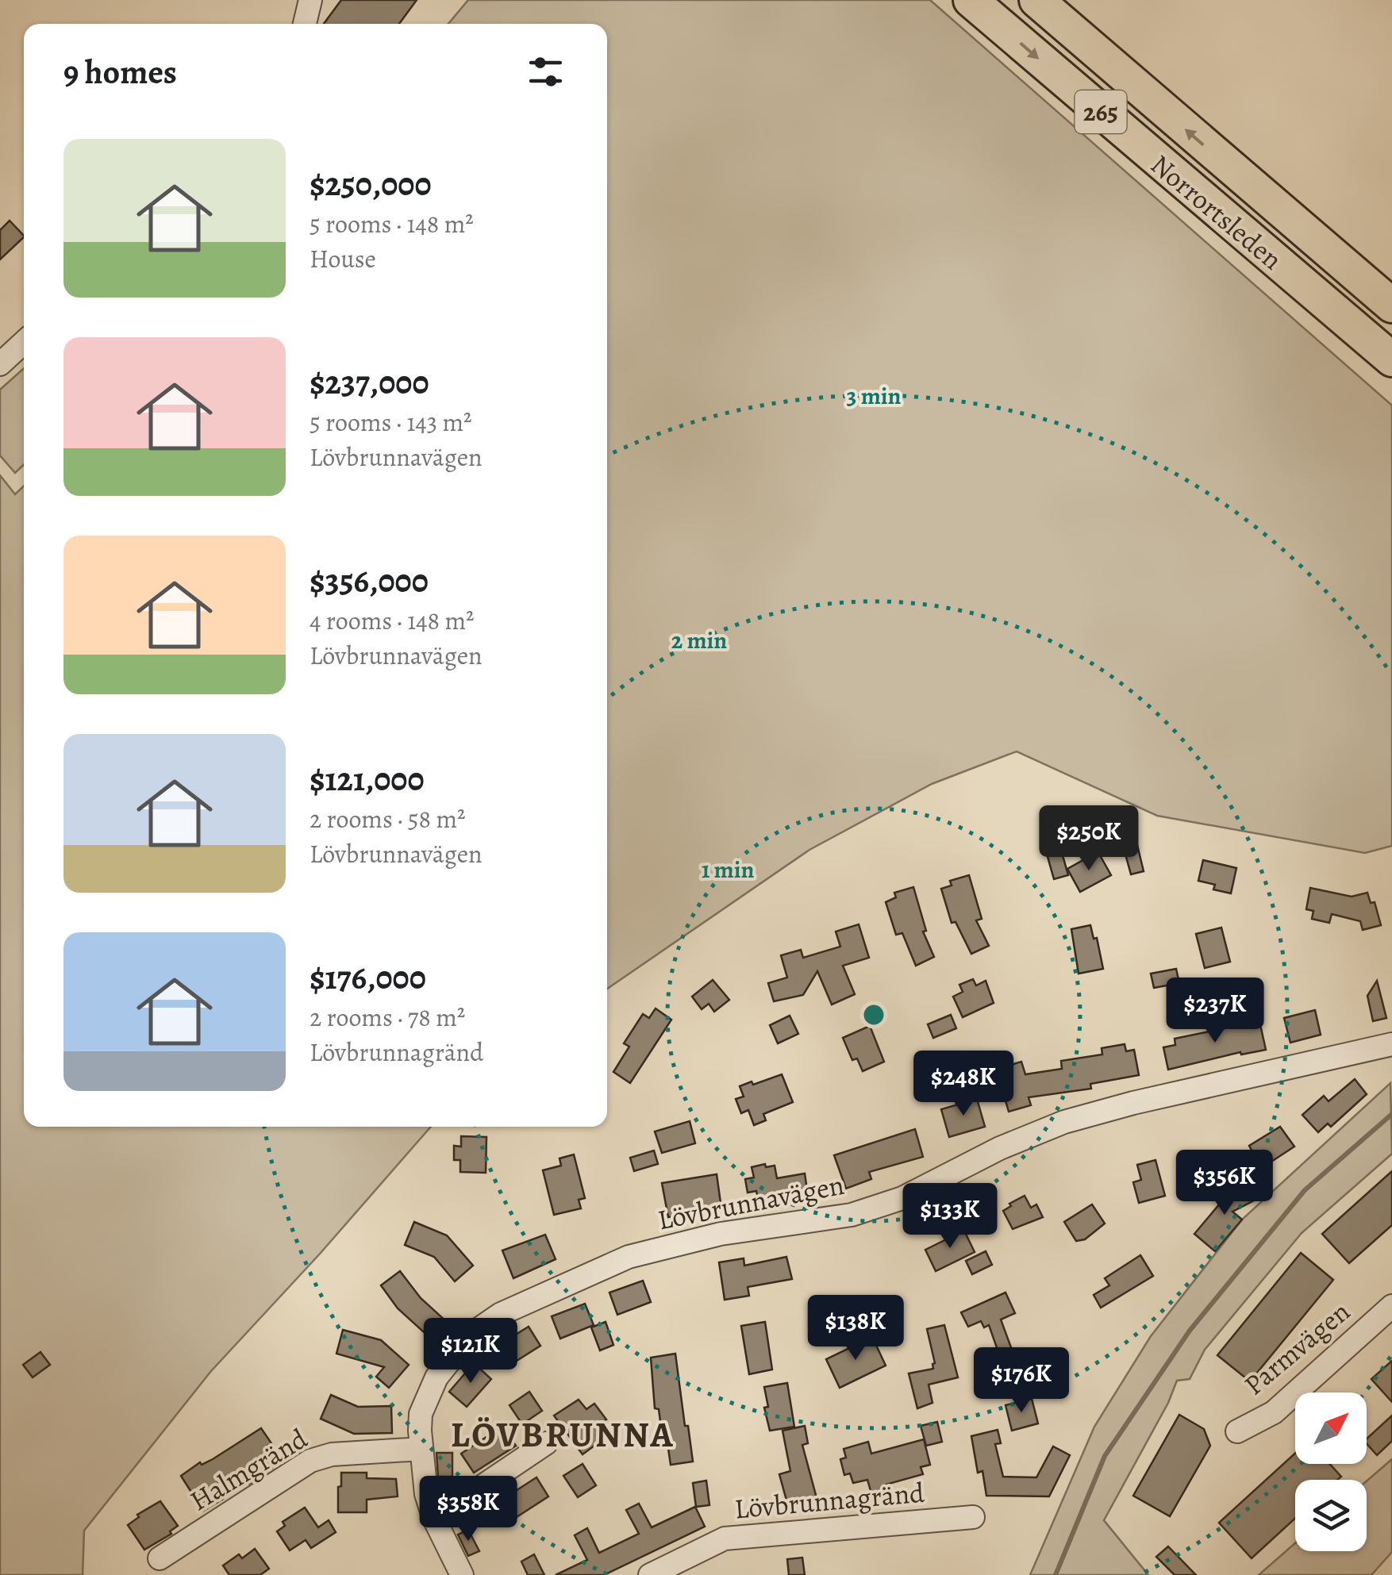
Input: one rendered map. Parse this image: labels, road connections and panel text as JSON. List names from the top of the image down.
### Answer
{
  "streets": {
    "highway": ["265", "Norrortsleden"],
    "street": [
      "Lövbrunnavägen",
      "Parmvägen",
      "Halmgränd",
      "Lövbrunnagränd"
    ]
  },
  "crossings": [
    ["Lövbrunnavägen", "Halmgränd"]
  ],
  "districts": ["LÖVBRUNNA"],
  "north": "top right",
  "page": {
    "heading": "9 homes",
    "list": [
      {
        "name": "$250,000",
        "note": "5 rooms · 148 m² · House"
      },
      {
        "name": "$237,000",
        "note": "5 rooms · 143 m² · Lövbrunnavägen"
      },
      {
        "name": "$356,000",
        "note": "4 rooms · 148 m² · Lövbrunnavägen"
      },
      {
        "name": "$121,000",
        "note": "2 rooms · 58 m² · Lövbrunnavägen"
      },
      {
        "name": "$176,000",
        "note": "2 rooms · 78 m² · Lövbrunnagränd"
      }
    ],
    "price": [
      "$250K",
      "$237K",
      "$248K",
      "$356K",
      "$133K",
      "$138K",
      "$121K",
      "$176K",
      "$358K"
    ]
  },
  "rings": ["3 min", "2 min", "1 min"]
}
